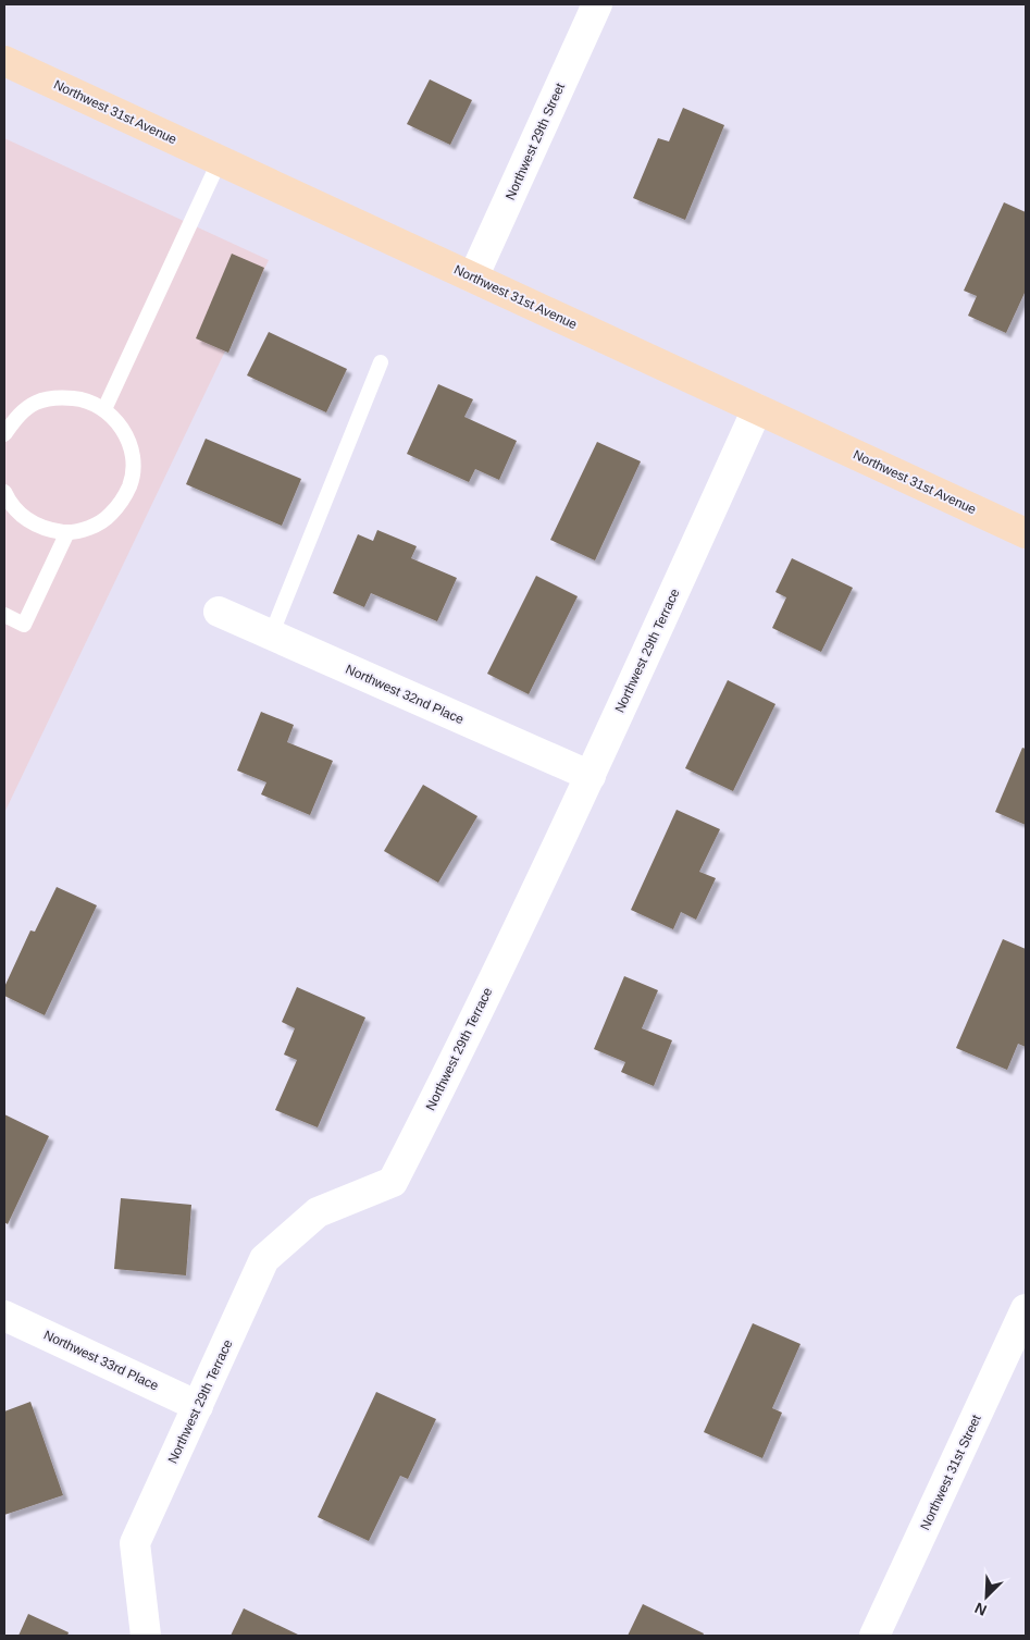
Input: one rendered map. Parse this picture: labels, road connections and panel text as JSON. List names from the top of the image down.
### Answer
{
  "streets": {
    "street": [
      "Northwest 31st Avenue",
      "Northwest 29th Street",
      "Northwest 29th Terrace",
      "Northwest 32nd Place",
      "Northwest 33rd Place",
      "Northwest 31st Street"
    ]
  },
  "crossings": [
    ["Northwest 31st Avenue", "Northwest 29th Street"],
    ["Northwest 31st Avenue", "Northwest 29th Terrace"],
    ["Northwest 29th Terrace", "Northwest 32nd Place"],
    ["Northwest 29th Terrace", "Northwest 33rd Place"]
  ],
  "north": "bottom left"
}
